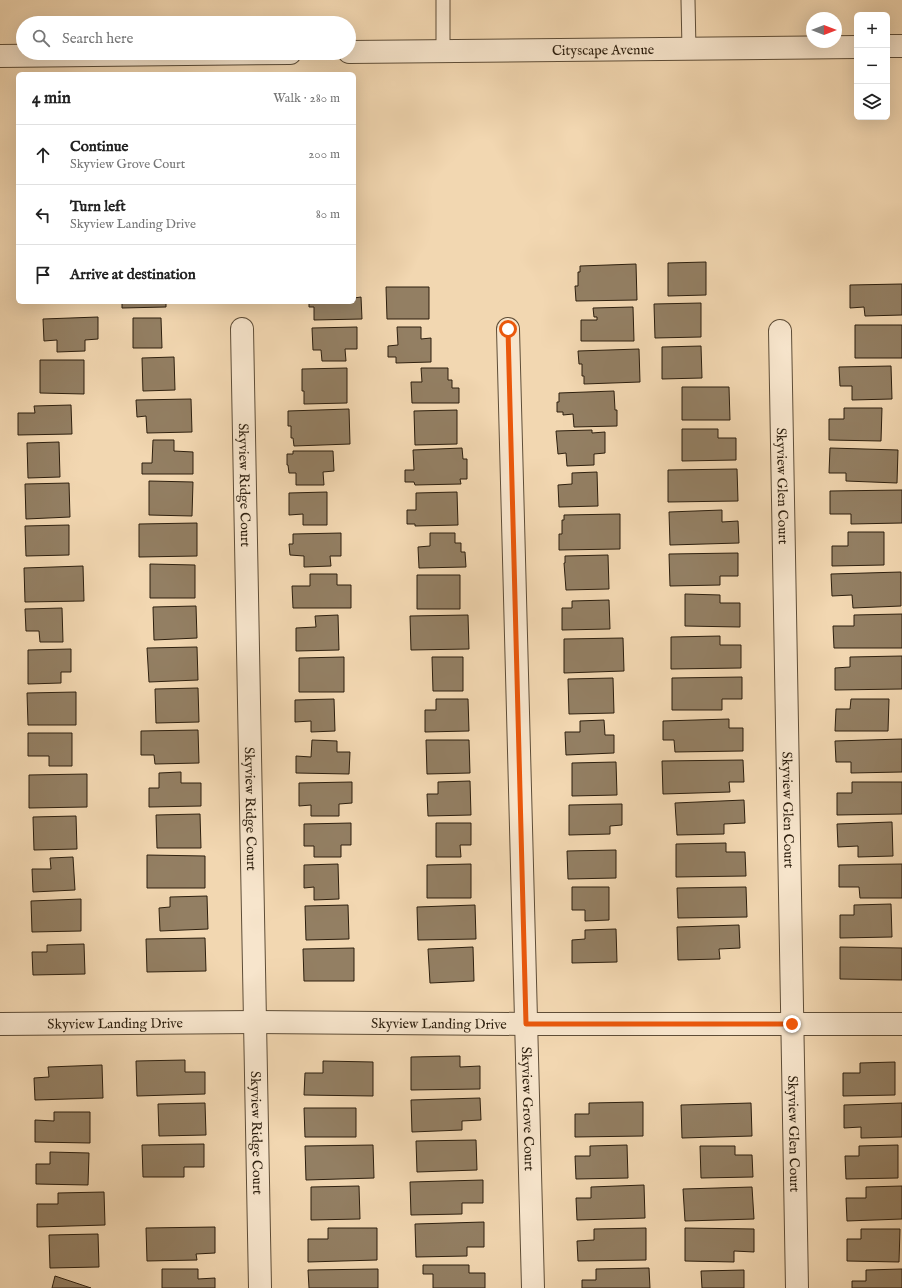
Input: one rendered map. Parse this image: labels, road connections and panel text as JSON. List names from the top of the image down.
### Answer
{
  "streets": {
    "street": [
      "Cityscape Avenue",
      "Skyview Ridge Court",
      "Skyview Glen Court",
      "Skyview Landing Drive",
      "Skyview Grove Court"
    ]
  },
  "crossings": [
    ["Skyview Ridge Court", "Skyview Landing Drive"],
    ["Skyview Glen Court", "Skyview Landing Drive"],
    ["Skyview Landing Drive", "Skyview Grove Court"]
  ],
  "north": "right",
  "page": {
    "map_buttons": ["+", "−"],
    "search": "Search here",
    "heading": ["4 min", "Walk · 280 m"],
    "list": [
      ["Continue", "Skyview Grove Court", "200 m"],
      ["Turn left", "Skyview Landing Drive", "80 m"],
      "Arrive at destination"
    ]
  }
}
